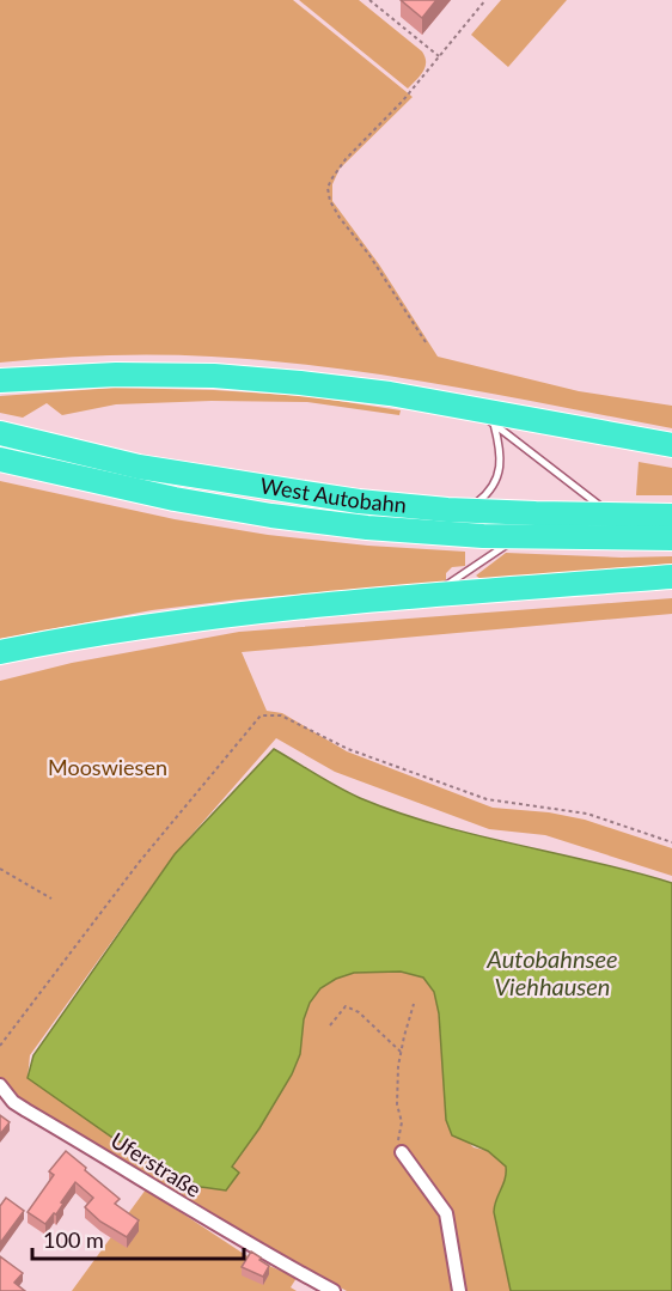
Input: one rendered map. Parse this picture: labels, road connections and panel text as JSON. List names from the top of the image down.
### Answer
{
  "streets": {
    "highway": ["West Autobahn"],
    "street": ["Uferstraße"]
  },
  "water": ["Autobahnsee Viehhausen"],
  "parks": ["Mooswiesen"],
  "scale_bar": "100 m"
}
